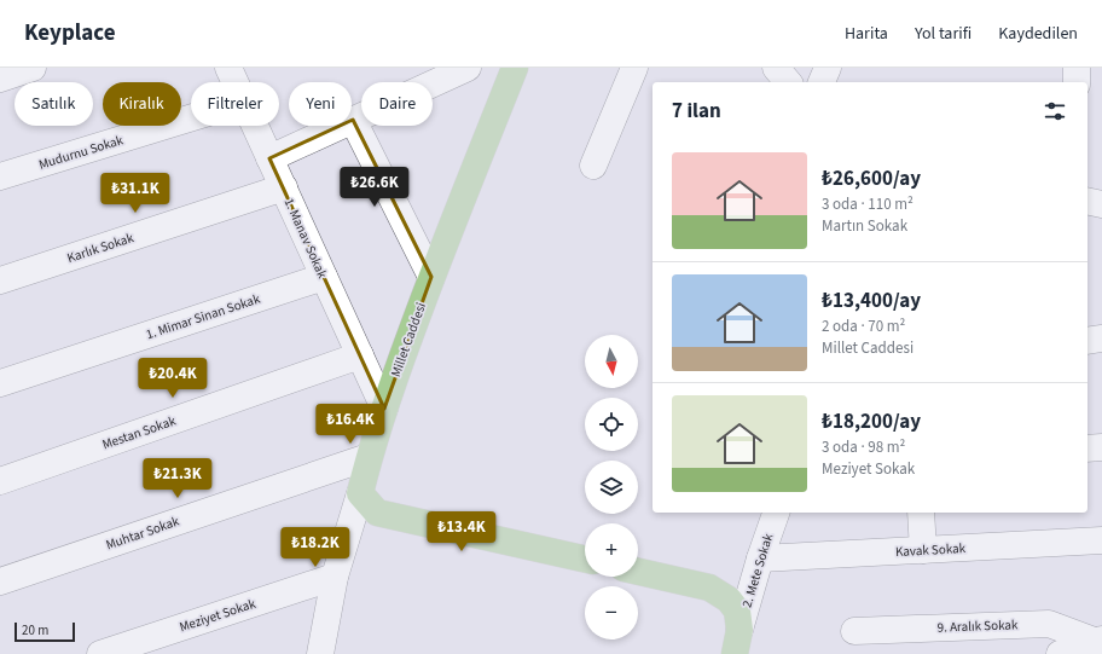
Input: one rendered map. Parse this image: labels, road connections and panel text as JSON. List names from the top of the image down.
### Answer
{
  "streets": {
    "main road": ["Millet Caddesi"],
    "street": [
      "Mudurnu Sokak",
      "1. Manav Sokak",
      "Karlık Sokak",
      "1. Mimar Sinan Sokak",
      "Mestan Sokak",
      "Muhtar Sokak",
      "Kavak Sokak",
      "2. Mete Sokak",
      "Meziyet Sokak",
      "9. Aralık Sokak"
    ]
  },
  "crossings": [
    ["1. Manav Sokak", "Karlık Sokak"],
    ["1. Manav Sokak", "1. Mimar Sinan Sokak"],
    ["1. Manav Sokak", "Millet Caddesi"],
    ["1. Manav Sokak", "Mestan Sokak"],
    ["Millet Caddesi", "Muhtar Sokak"],
    ["Kavak Sokak", "2. Mete Sokak"]
  ],
  "scale_bar": "20 m",
  "north": "bottom",
  "page": {
    "header": "Keyplace",
    "nav": ["Harita", "Yol tarifi", "Kaydedilen"],
    "chip": [
      "Satılık",
      "Kiralık",
      "Filtreler",
      "Yeni",
      "Daire"
    ],
    "heading": "7 ilan",
    "list": [
      {
        "name": "₺26,600/ay",
        "note": "3 oda · 110 m² · Martın Sokak"
      },
      {
        "name": "₺13,400/ay",
        "note": "2 oda · 70 m² · Millet Caddesi"
      },
      {
        "name": "₺18,200/ay",
        "note": "3 oda · 98 m² · Meziyet Sokak"
      }
    ],
    "price": [
      "₺26.6K",
      "₺31.1K",
      "₺20.4K",
      "₺16.4K",
      "₺21.3K",
      "₺13.4K",
      "₺18.2K"
    ],
    "map_buttons": ["+", "−"],
    "scale": "20 m"
  }
}
